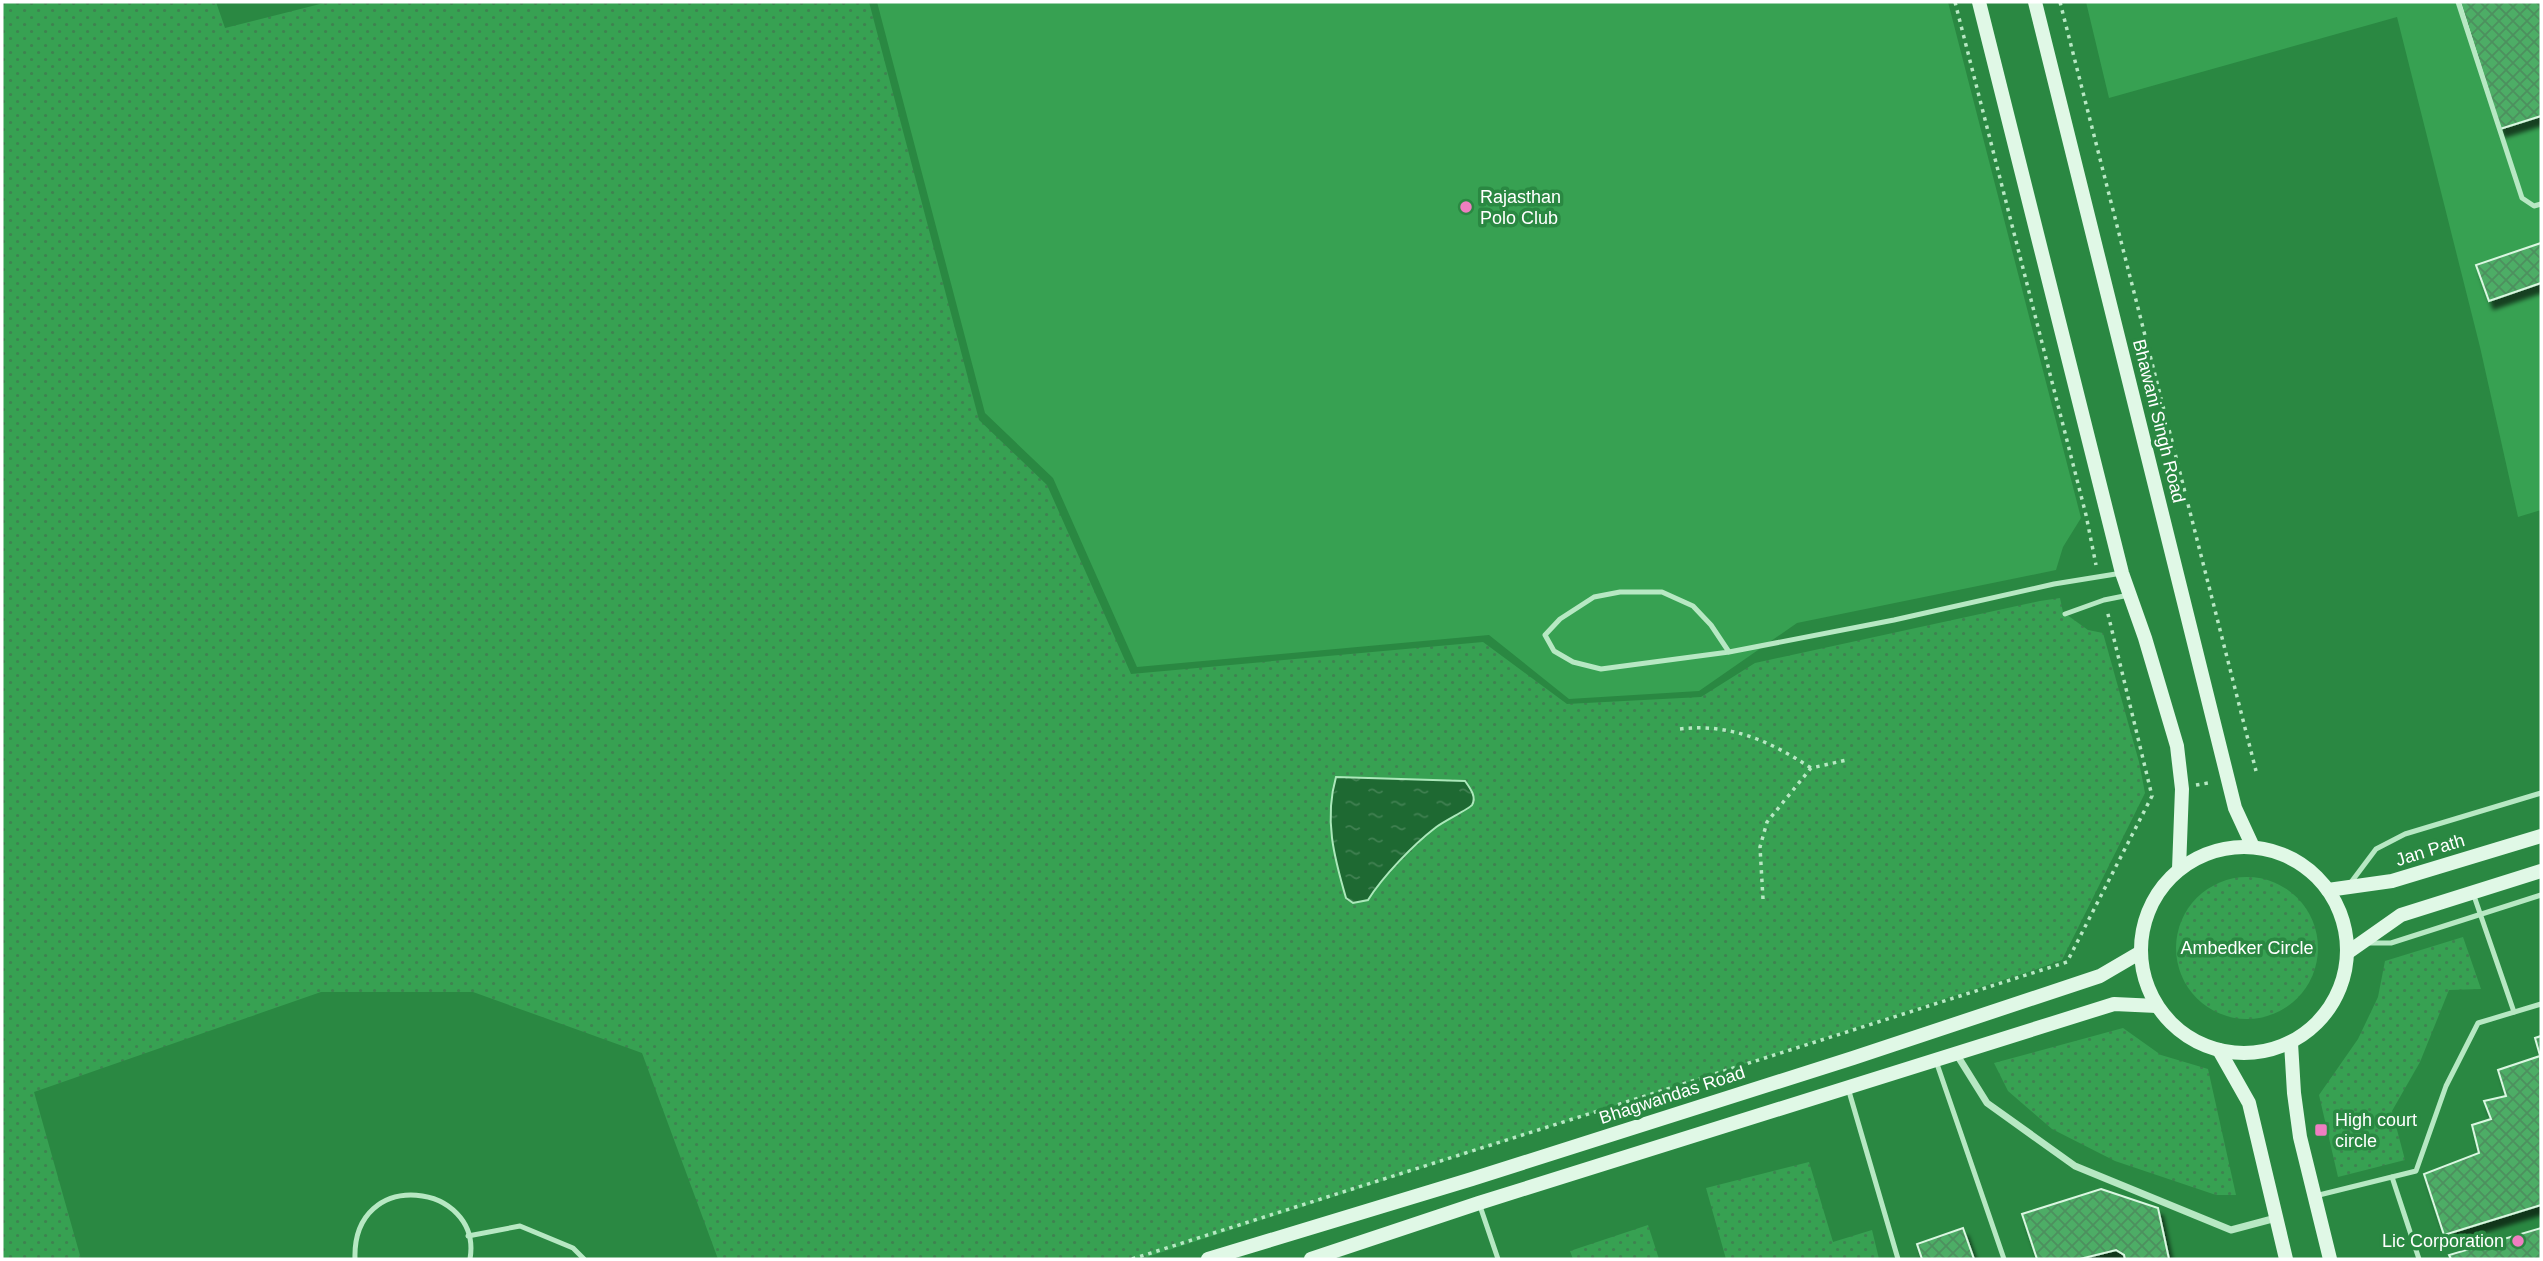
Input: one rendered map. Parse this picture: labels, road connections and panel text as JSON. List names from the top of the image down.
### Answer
{
  "streets": {
    "main road": ["Bhawani Singh Road", "Jan Path", "Bhagwandas Road"]
  },
  "crossings": [
    ["Bhawani Singh Road", "Jan Path"],
    ["Bhawani Singh Road", "Bhagwandas Road"],
    ["Jan Path", "Bhagwandas Road"]
  ],
  "parks": ["Ambedker Circle"],
  "places": {
    "other": ["Rajasthan Polo Club", "Lic Corporation"],
    "transit": ["High court circle"]
  }
}
